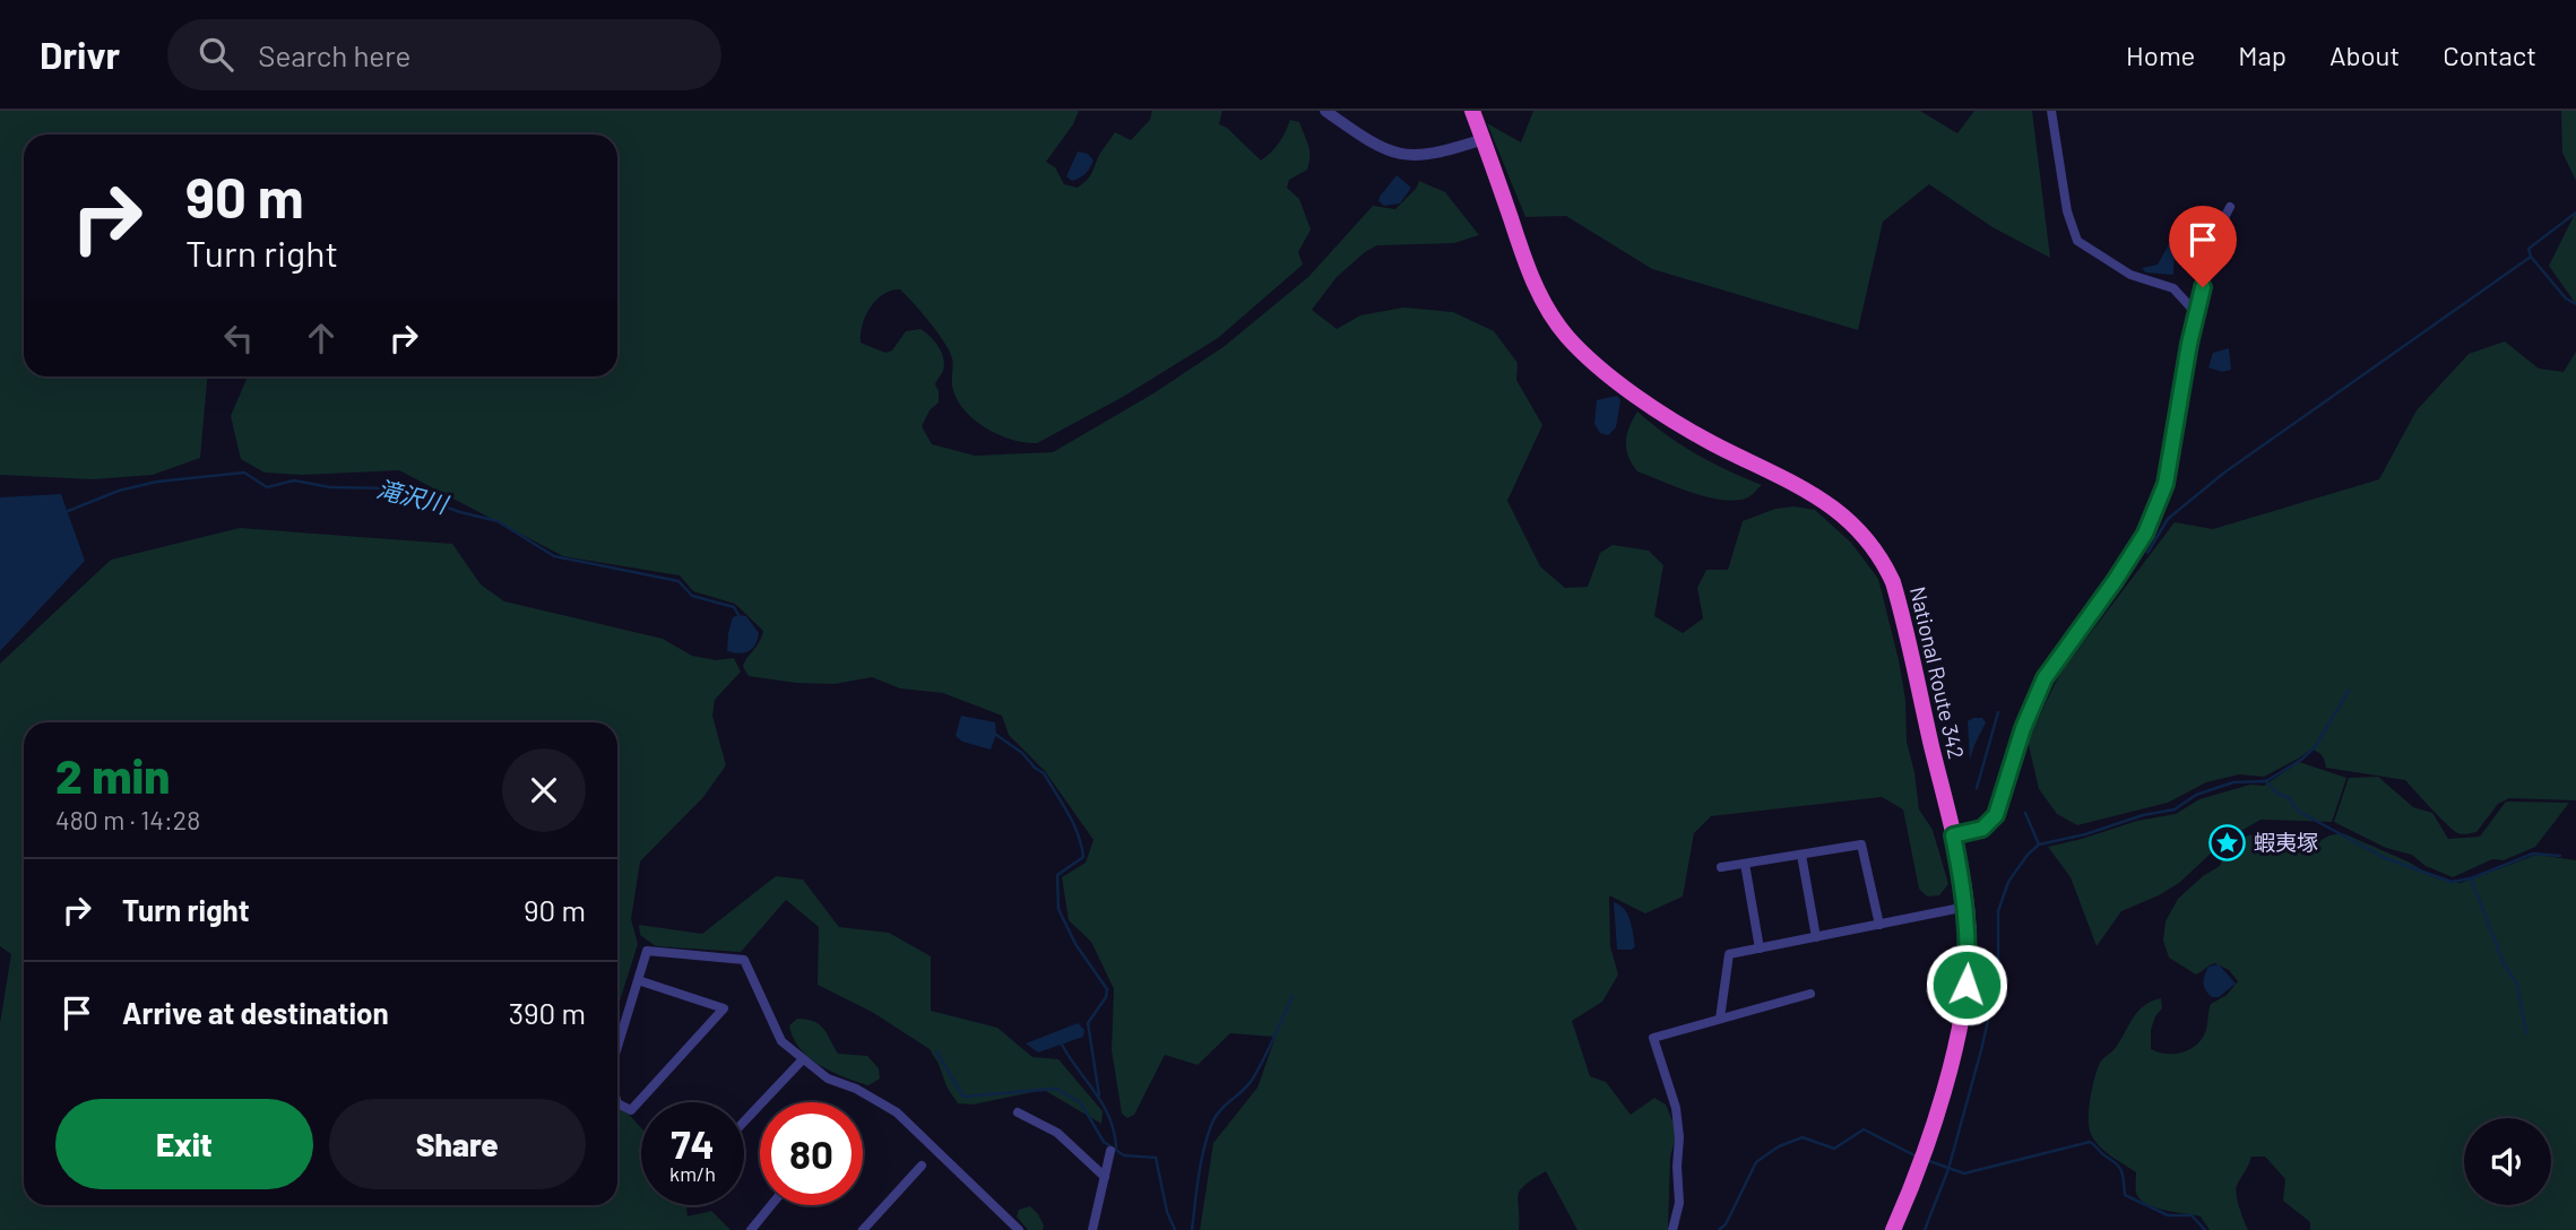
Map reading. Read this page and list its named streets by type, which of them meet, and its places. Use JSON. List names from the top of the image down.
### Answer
{
  "streets": {
    "highway": ["National Route 342"]
  },
  "water": ["滝沢川"],
  "places": {
    "place": ["蝦夷塚"]
  },
  "page": {
    "header": "Drivr",
    "search": "Search here",
    "nav": [
      "Home",
      "Map",
      "About",
      "Contact"
    ],
    "turn": ["90 m", "Turn right"],
    "heading": ["2 min", "480 m · 14:28"],
    "list": [
      {
        "name": "Turn right",
        "value": "90 m"
      },
      {
        "name": "Arrive at destination",
        "value": "390 m"
      }
    ],
    "buttons": ["Exit", "Share"],
    "speed": "74 km/h",
    "limit": "80"
  }
}
